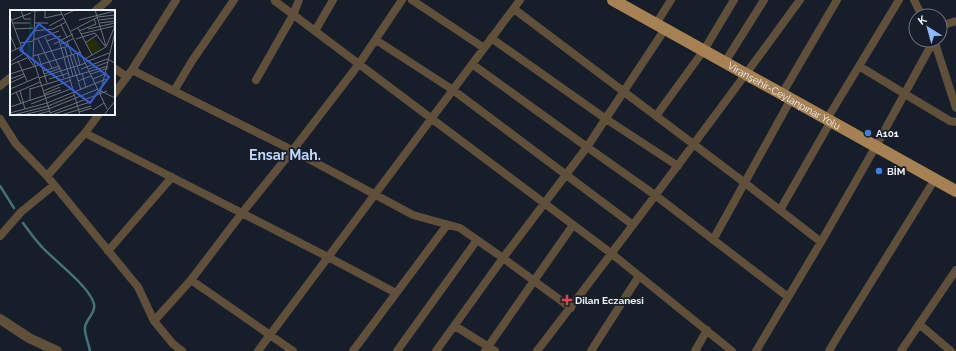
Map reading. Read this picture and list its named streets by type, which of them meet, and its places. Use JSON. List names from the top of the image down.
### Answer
{
  "streets": {
    "main road": ["Viranşehir-Ceylanpınar Yolu"]
  },
  "districts": ["Ensar Mah."],
  "places": {
    "other": ["A101", "BİM"],
    "health": ["Dilan Eczanesi"]
  },
  "north": "top left"
}
